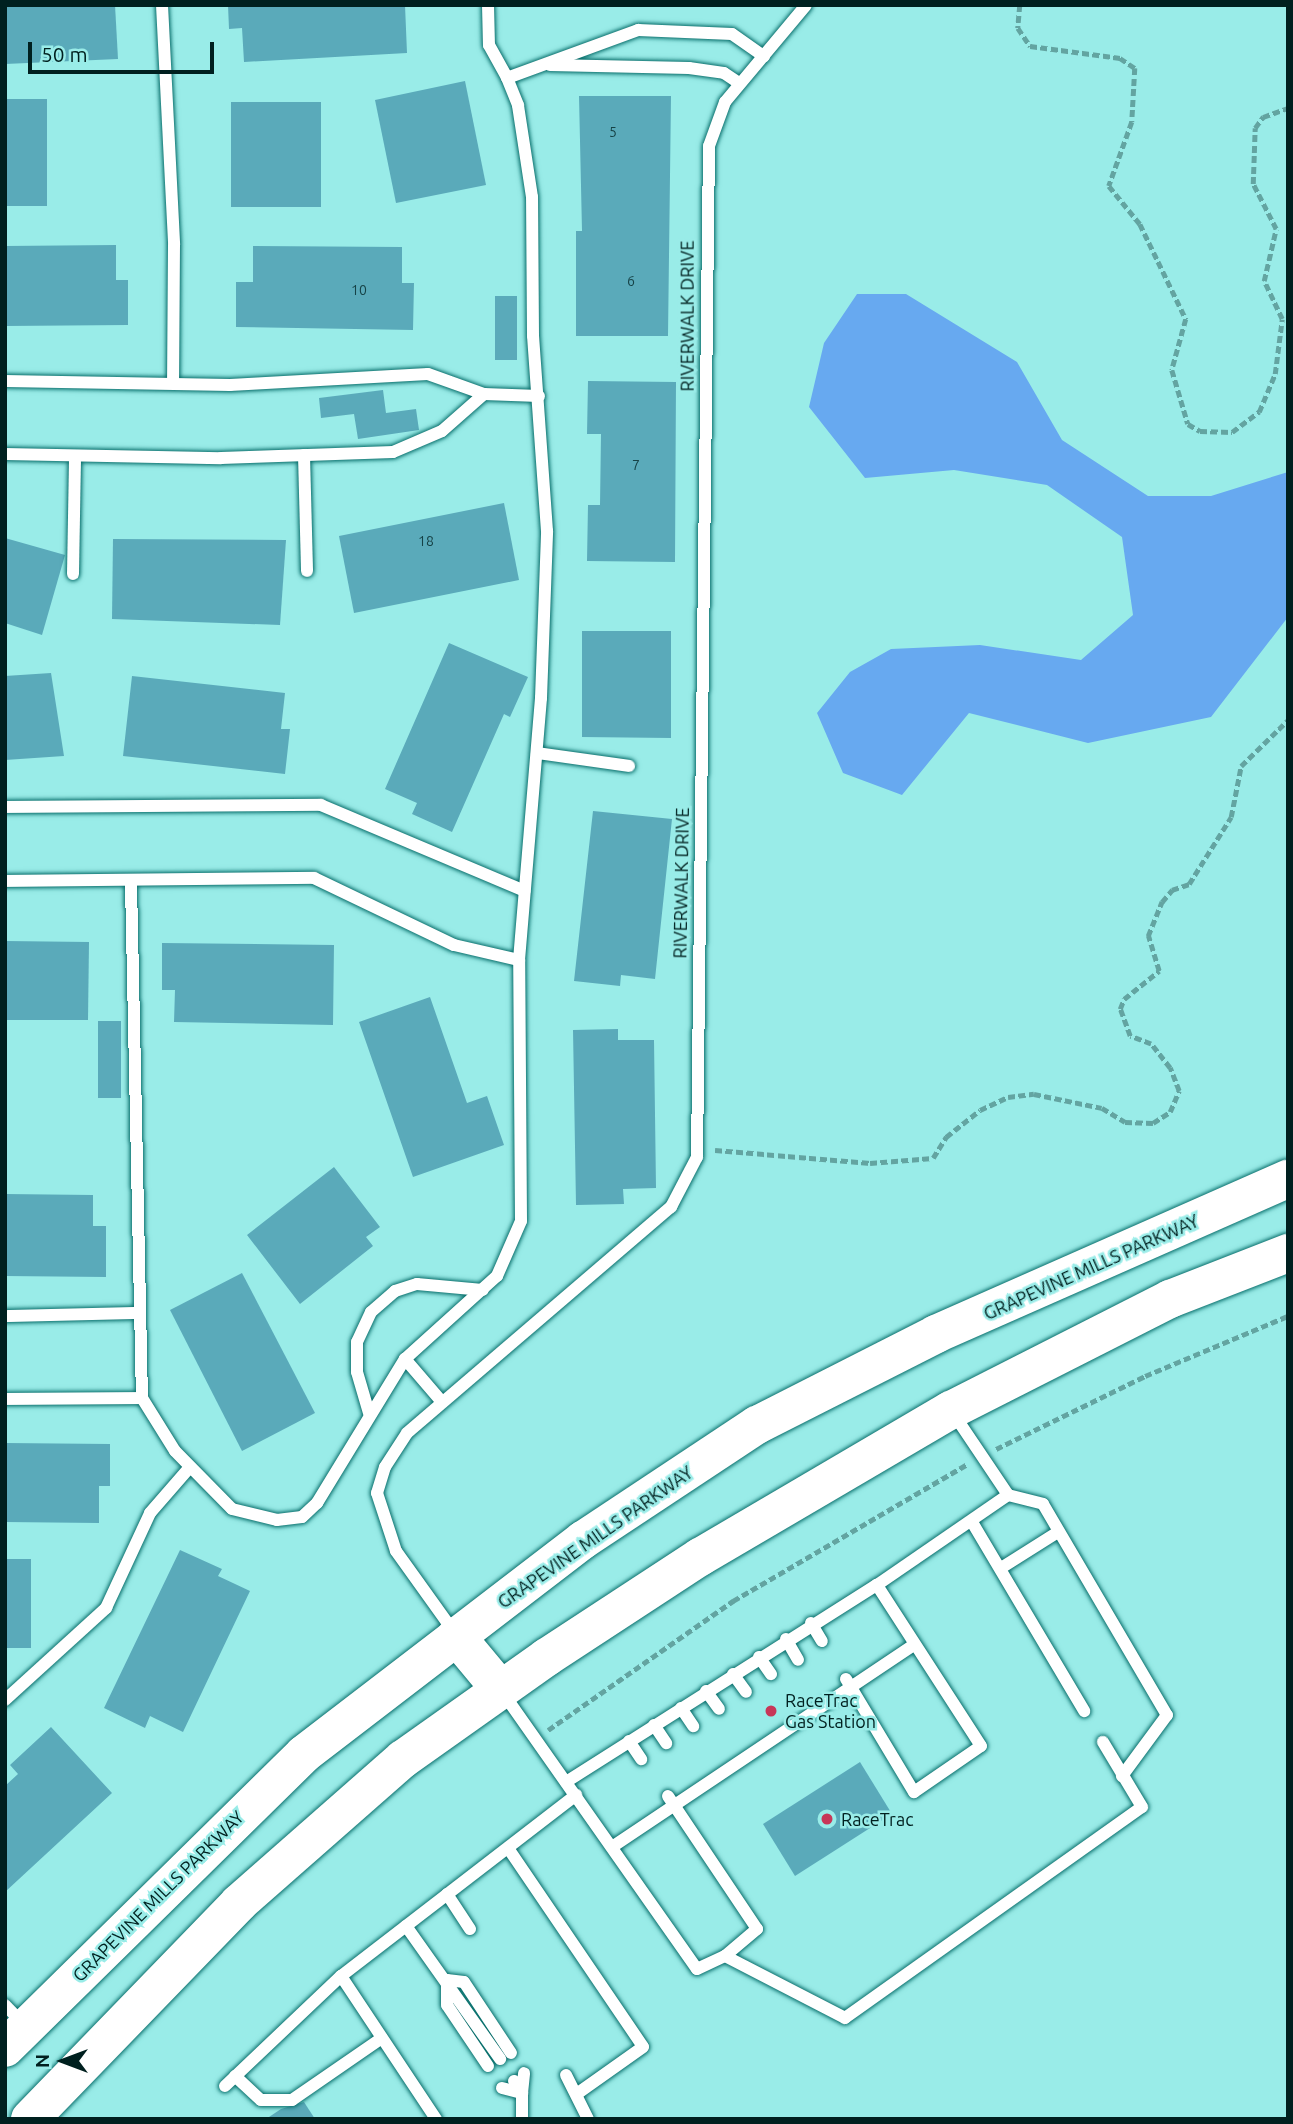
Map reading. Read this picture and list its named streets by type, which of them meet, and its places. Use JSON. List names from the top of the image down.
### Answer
{
  "streets": {
    "main road": ["GRAPEVINE MILLS PARKWAY"],
    "lane": ["RIVERWALK DRIVE"]
  },
  "crossings": [
    ["RIVERWALK DRIVE", "GRAPEVINE MILLS PARKWAY"]
  ],
  "places": ["RaceTrac Gas Station", "RaceTrac"],
  "house_numbers": [
    "5",
    "6",
    "10",
    "7",
    "18"
  ],
  "scale_bar": "50 m",
  "north": "left"
}
